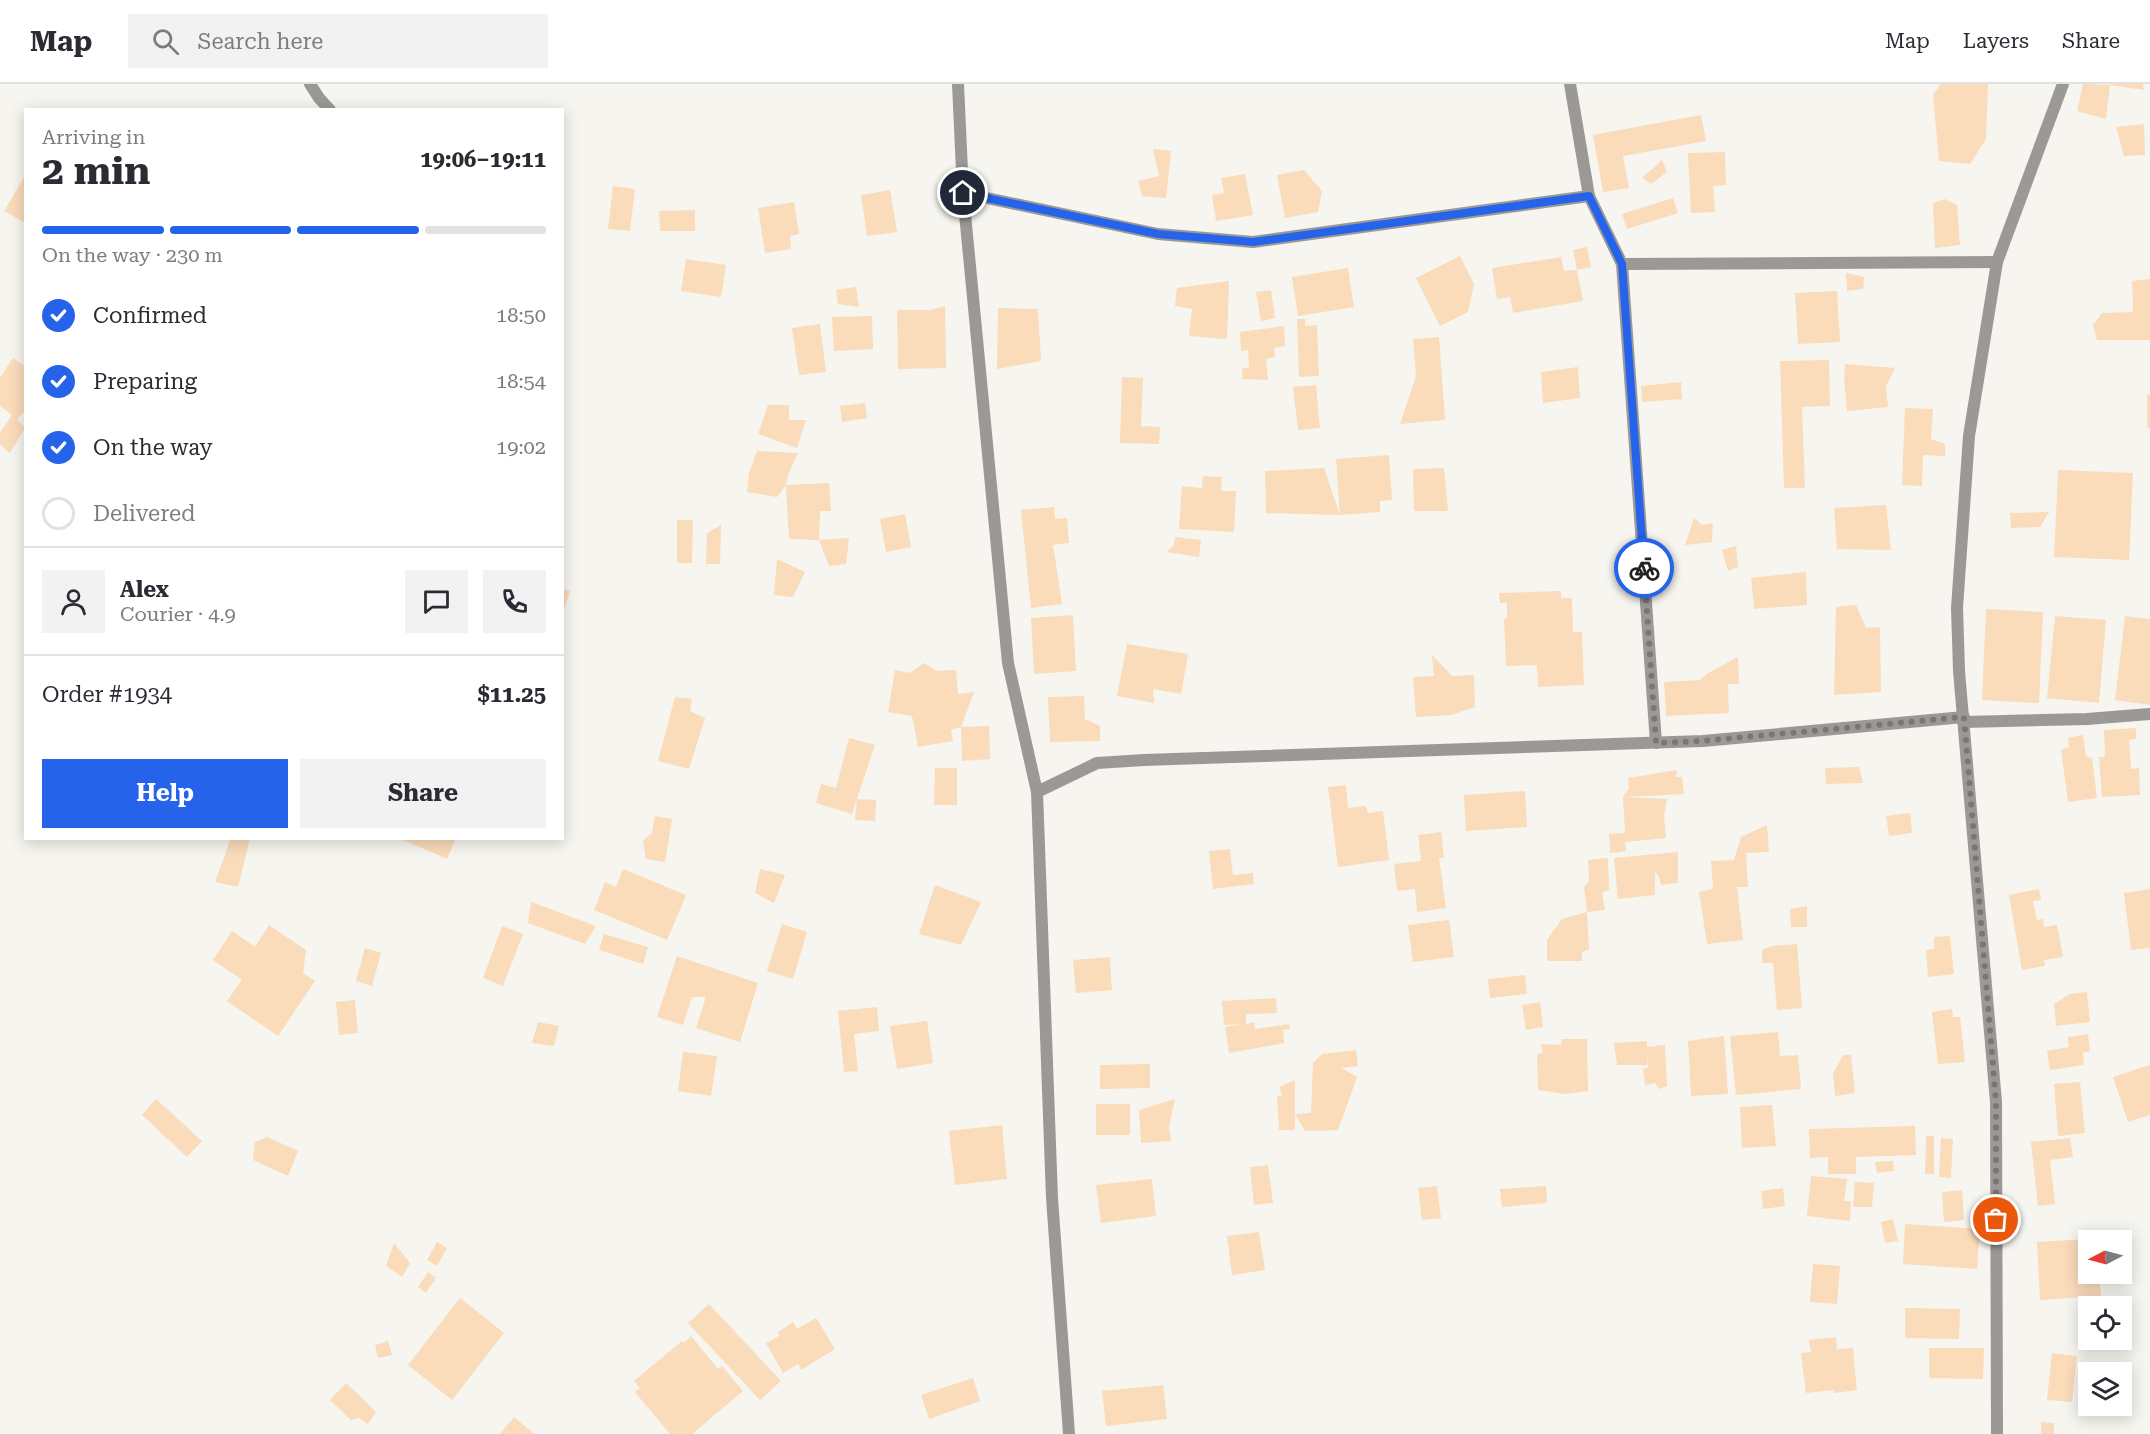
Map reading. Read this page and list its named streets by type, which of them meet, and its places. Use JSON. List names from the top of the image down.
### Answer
{
  "north": "left",
  "page": {
    "header": "Map",
    "search": "Search here",
    "nav": ["Map", "Layers", "Share"],
    "heading": ["2 min", "Arriving in", "19:06–19:11"],
    "panel": [
      "Alex",
      "Courier · 4.9",
      "Order #1934",
      "$11.25"
    ],
    "bar": "On the way · 230 m",
    "list": [
      ["Confirmed", "18:50"],
      ["Preparing", "18:54"],
      ["On the way", "19:02"],
      "Delivered"
    ],
    "buttons": ["Help", "Share"]
  }
}
